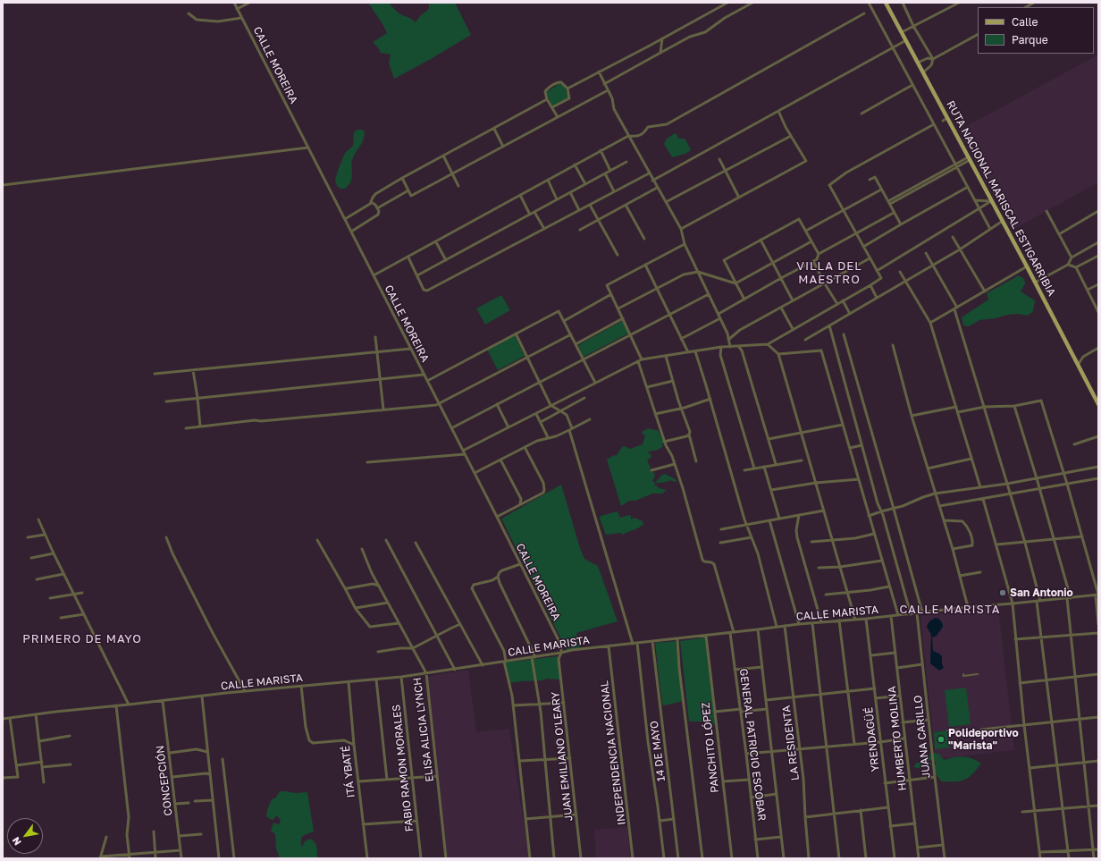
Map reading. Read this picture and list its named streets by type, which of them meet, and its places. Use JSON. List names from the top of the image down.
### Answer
{
  "streets": {
    "main road": ["RUTA NACIONAL MARISCAL ESTIGARRIBIA"],
    "street": [
      "CALLE MOREIRA",
      "CALLE MARISTA",
      "ELISA ALICIA LYNCH",
      "JUANA CARILLO",
      "HUMBERTO MOLINA",
      "YRENDAGÜÉ",
      "LA RESIDENTA",
      "GENERAL PATRICIO ESCOBAR",
      "PANCHITO LÓPEZ",
      "14 DE MAYO",
      "INDEPENDENCIA NACIONAL",
      "JUAN EMILIANO O'LEARY",
      "FABIO RAMON MORALES",
      "ITÁ YBATÉ",
      "CONCEPCIÓN"
    ]
  },
  "crossings": [
    ["CALLE MOREIRA", "CALLE MARISTA"],
    ["CALLE MOREIRA", "JUAN EMILIANO O'LEARY"],
    ["CALLE MARISTA", "ELISA ALICIA LYNCH"],
    ["CALLE MARISTA", "JUANA CARILLO"],
    ["CALLE MARISTA", "HUMBERTO MOLINA"],
    ["CALLE MARISTA", "YRENDAGÜÉ"],
    ["CALLE MARISTA", "LA RESIDENTA"],
    ["CALLE MARISTA", "GENERAL PATRICIO ESCOBAR"],
    ["CALLE MARISTA", "PANCHITO LÓPEZ"],
    ["CALLE MARISTA", "14 DE MAYO"],
    ["CALLE MARISTA", "INDEPENDENCIA NACIONAL"],
    ["CALLE MARISTA", "JUAN EMILIANO O'LEARY"],
    ["CALLE MARISTA", "FABIO RAMON MORALES"],
    ["CALLE MARISTA", "ITÁ YBATÉ"],
    ["CALLE MARISTA", "CONCEPCIÓN"]
  ],
  "districts": ["VILLA DEL MAESTRO", "CALLE MARISTA", "PRIMERO DE MAYO"],
  "places": ["San Antonio", "Polideportivo \"Marista\""],
  "legend": ["Calle", "Parque"],
  "north": "bottom left"
}
